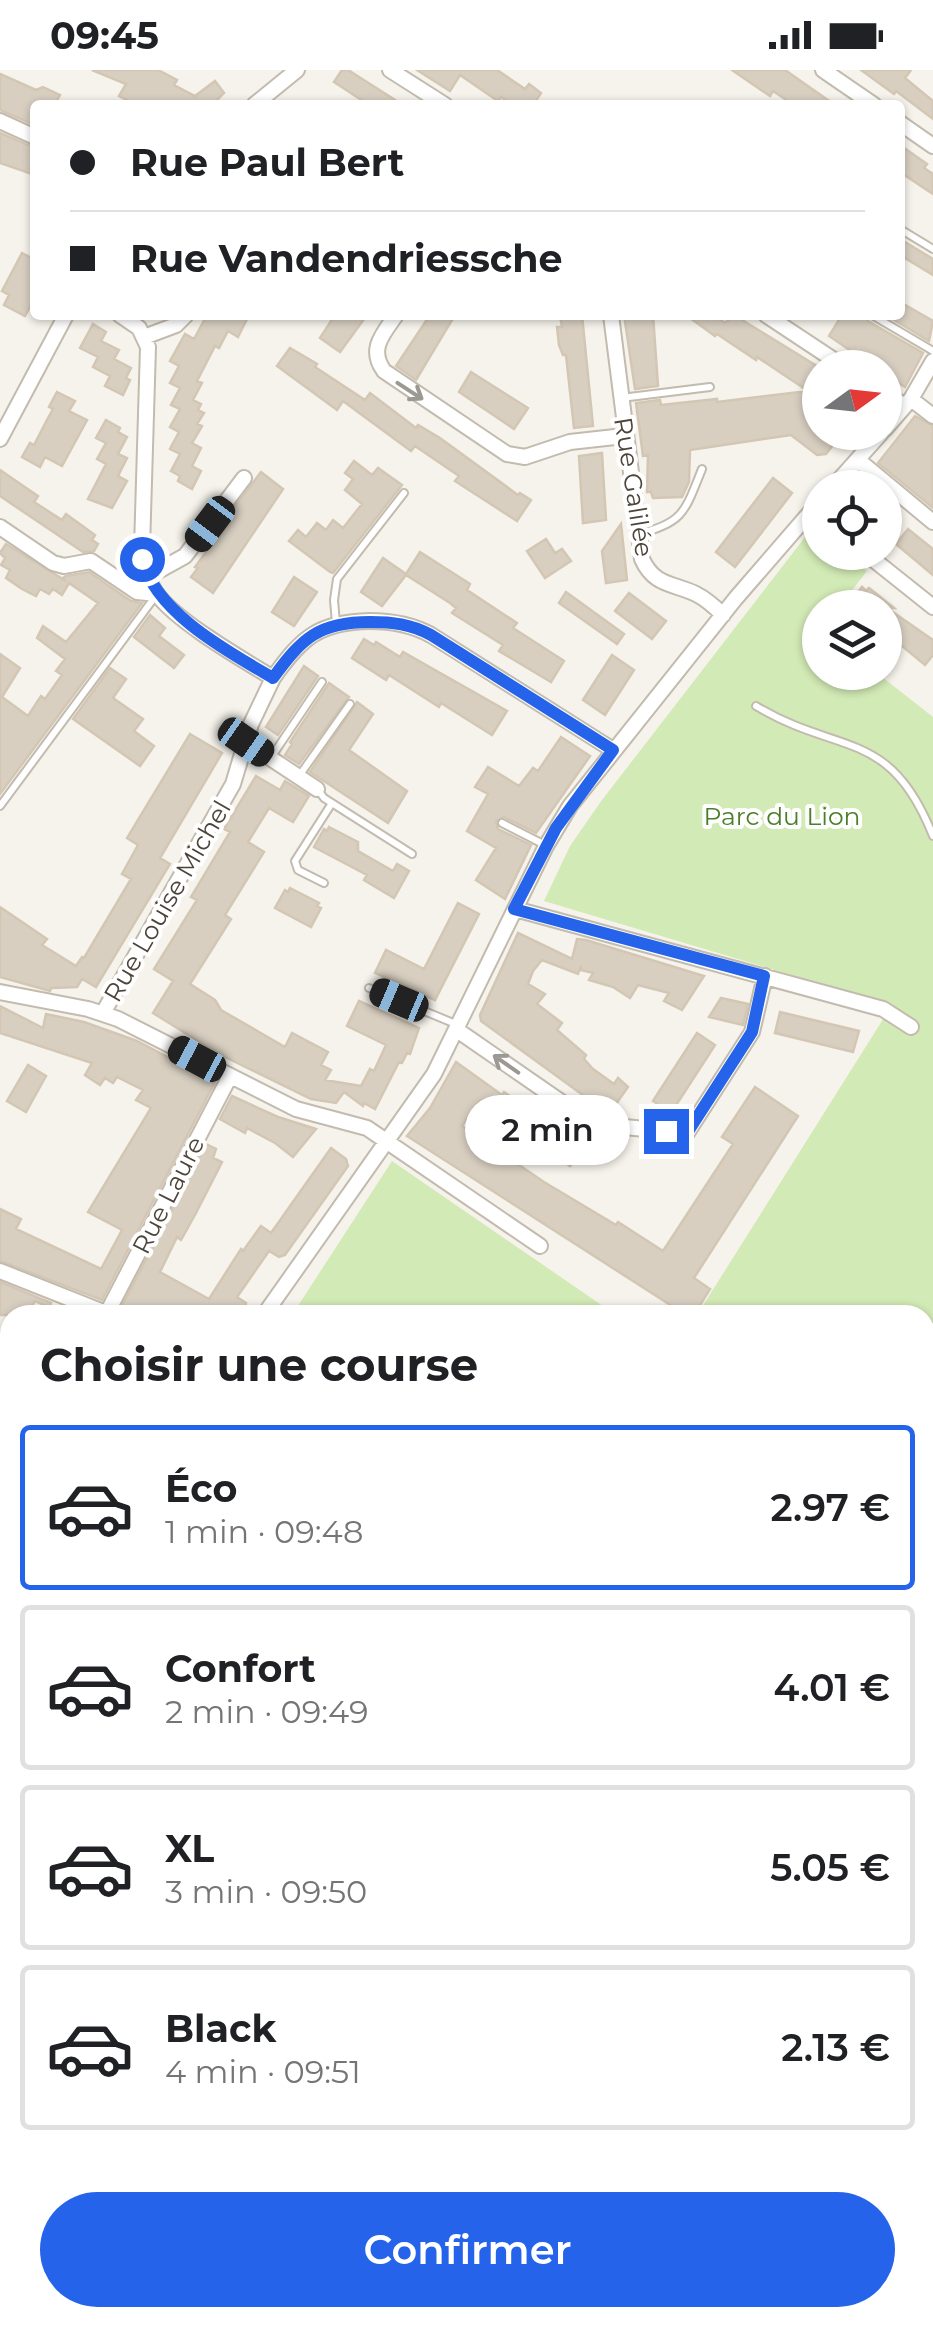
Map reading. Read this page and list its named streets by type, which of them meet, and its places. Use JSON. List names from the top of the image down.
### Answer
{
  "streets": {
    "street": ["Rue Galilée", "Rue Louise Michel", "Rue Laure"]
  },
  "parks": ["Parc du Lion"],
  "north": "right",
  "page": {
    "status": "09:45",
    "banner": ["Rue Paul Bert", "Rue Vandendriessche"],
    "bubble": "2 min",
    "heading": "Choisir une course",
    "list": [
      {
        "name": "Éco",
        "note": "1 min · 09:48",
        "value": "2.97 €"
      },
      {
        "name": "Confort",
        "note": "2 min · 09:49",
        "value": "4.01 €"
      },
      {
        "name": "XL",
        "note": "3 min · 09:50",
        "value": "5.05 €"
      },
      {
        "name": "Black",
        "note": "4 min · 09:51",
        "value": "2.13 €"
      }
    ],
    "buttons": "Confirmer"
  }
}
